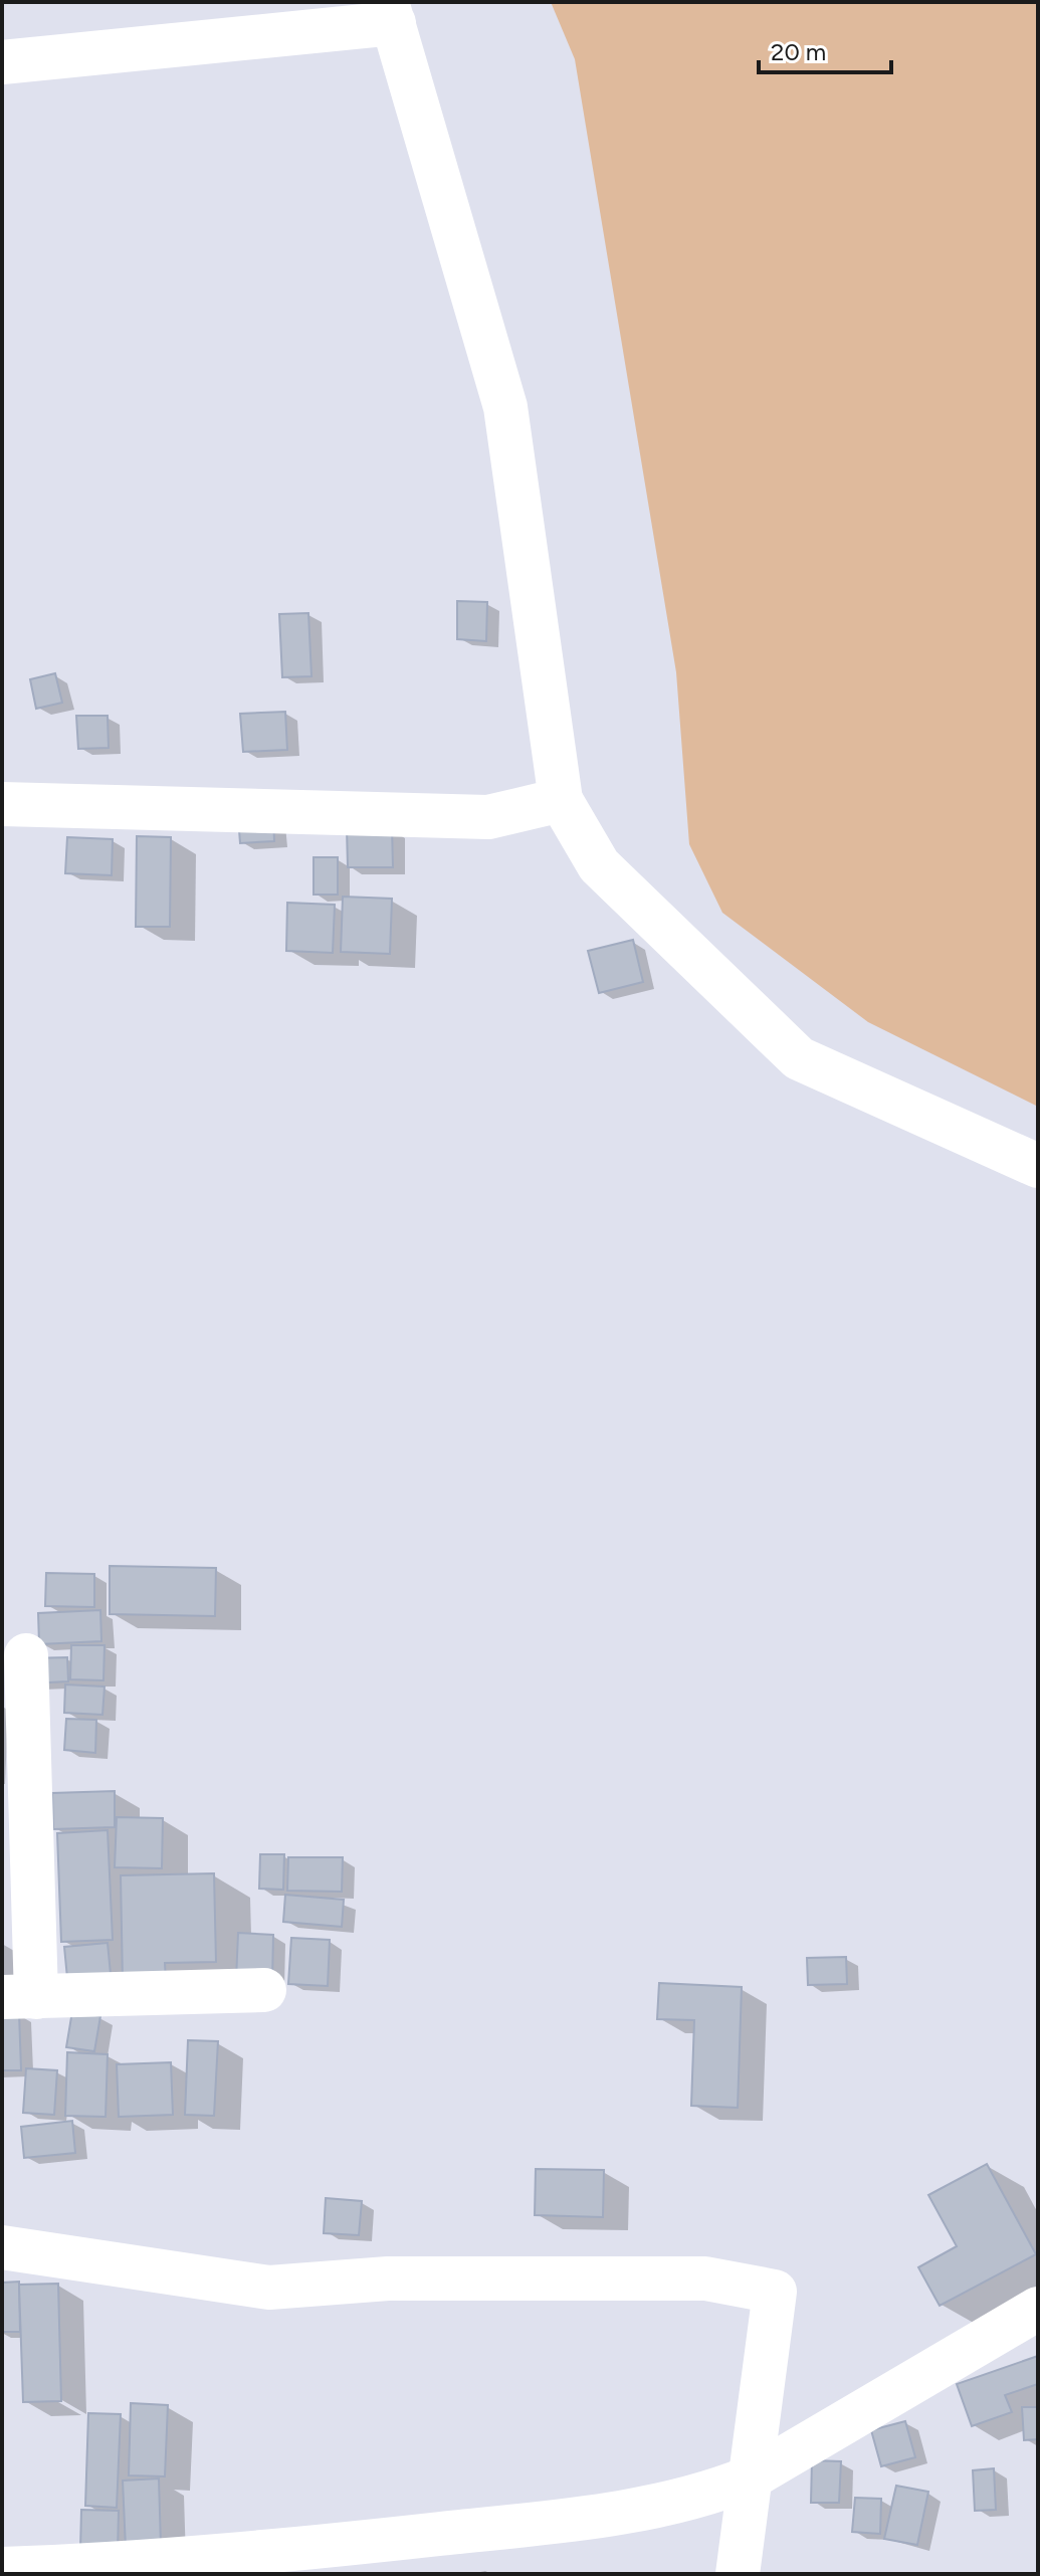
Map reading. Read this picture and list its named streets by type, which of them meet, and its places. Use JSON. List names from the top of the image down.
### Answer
{
  "scale_bar": "20 m"
}
